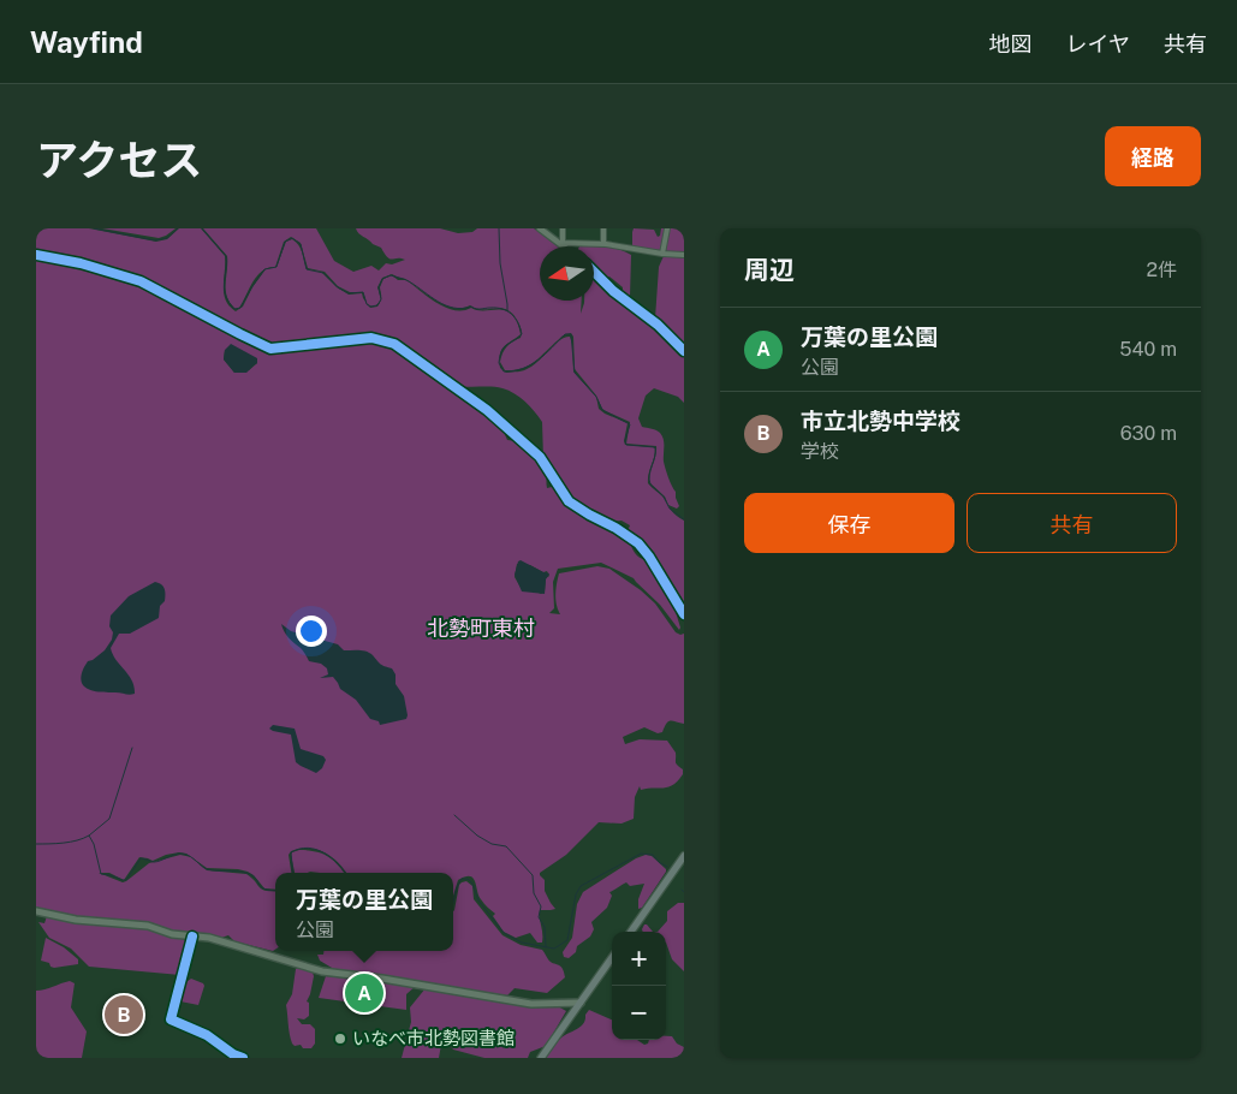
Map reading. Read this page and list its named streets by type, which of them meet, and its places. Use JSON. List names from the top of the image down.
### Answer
{
  "districts": ["北勢町東村"],
  "places": ["いなべ市北勢図書館"],
  "north": "left",
  "page": {
    "header": "Wayfind",
    "nav": ["地図", "レイヤ", "共有"],
    "title": "アクセス",
    "buttons": [
      "経路",
      ["保存", "共有"]
    ],
    "heading": ["周辺", "2件"],
    "list": [
      {
        "mark": "A",
        "name": "万葉の里公園",
        "note": "公園",
        "value": "540 m"
      },
      {
        "mark": "B",
        "name": "市立北勢中学校",
        "note": "学校",
        "value": "630 m"
      }
    ],
    "popup": ["万葉の里公園", "公園"],
    "map_buttons": ["+", "−"],
    "pins": ["A", "B"]
  }
}
